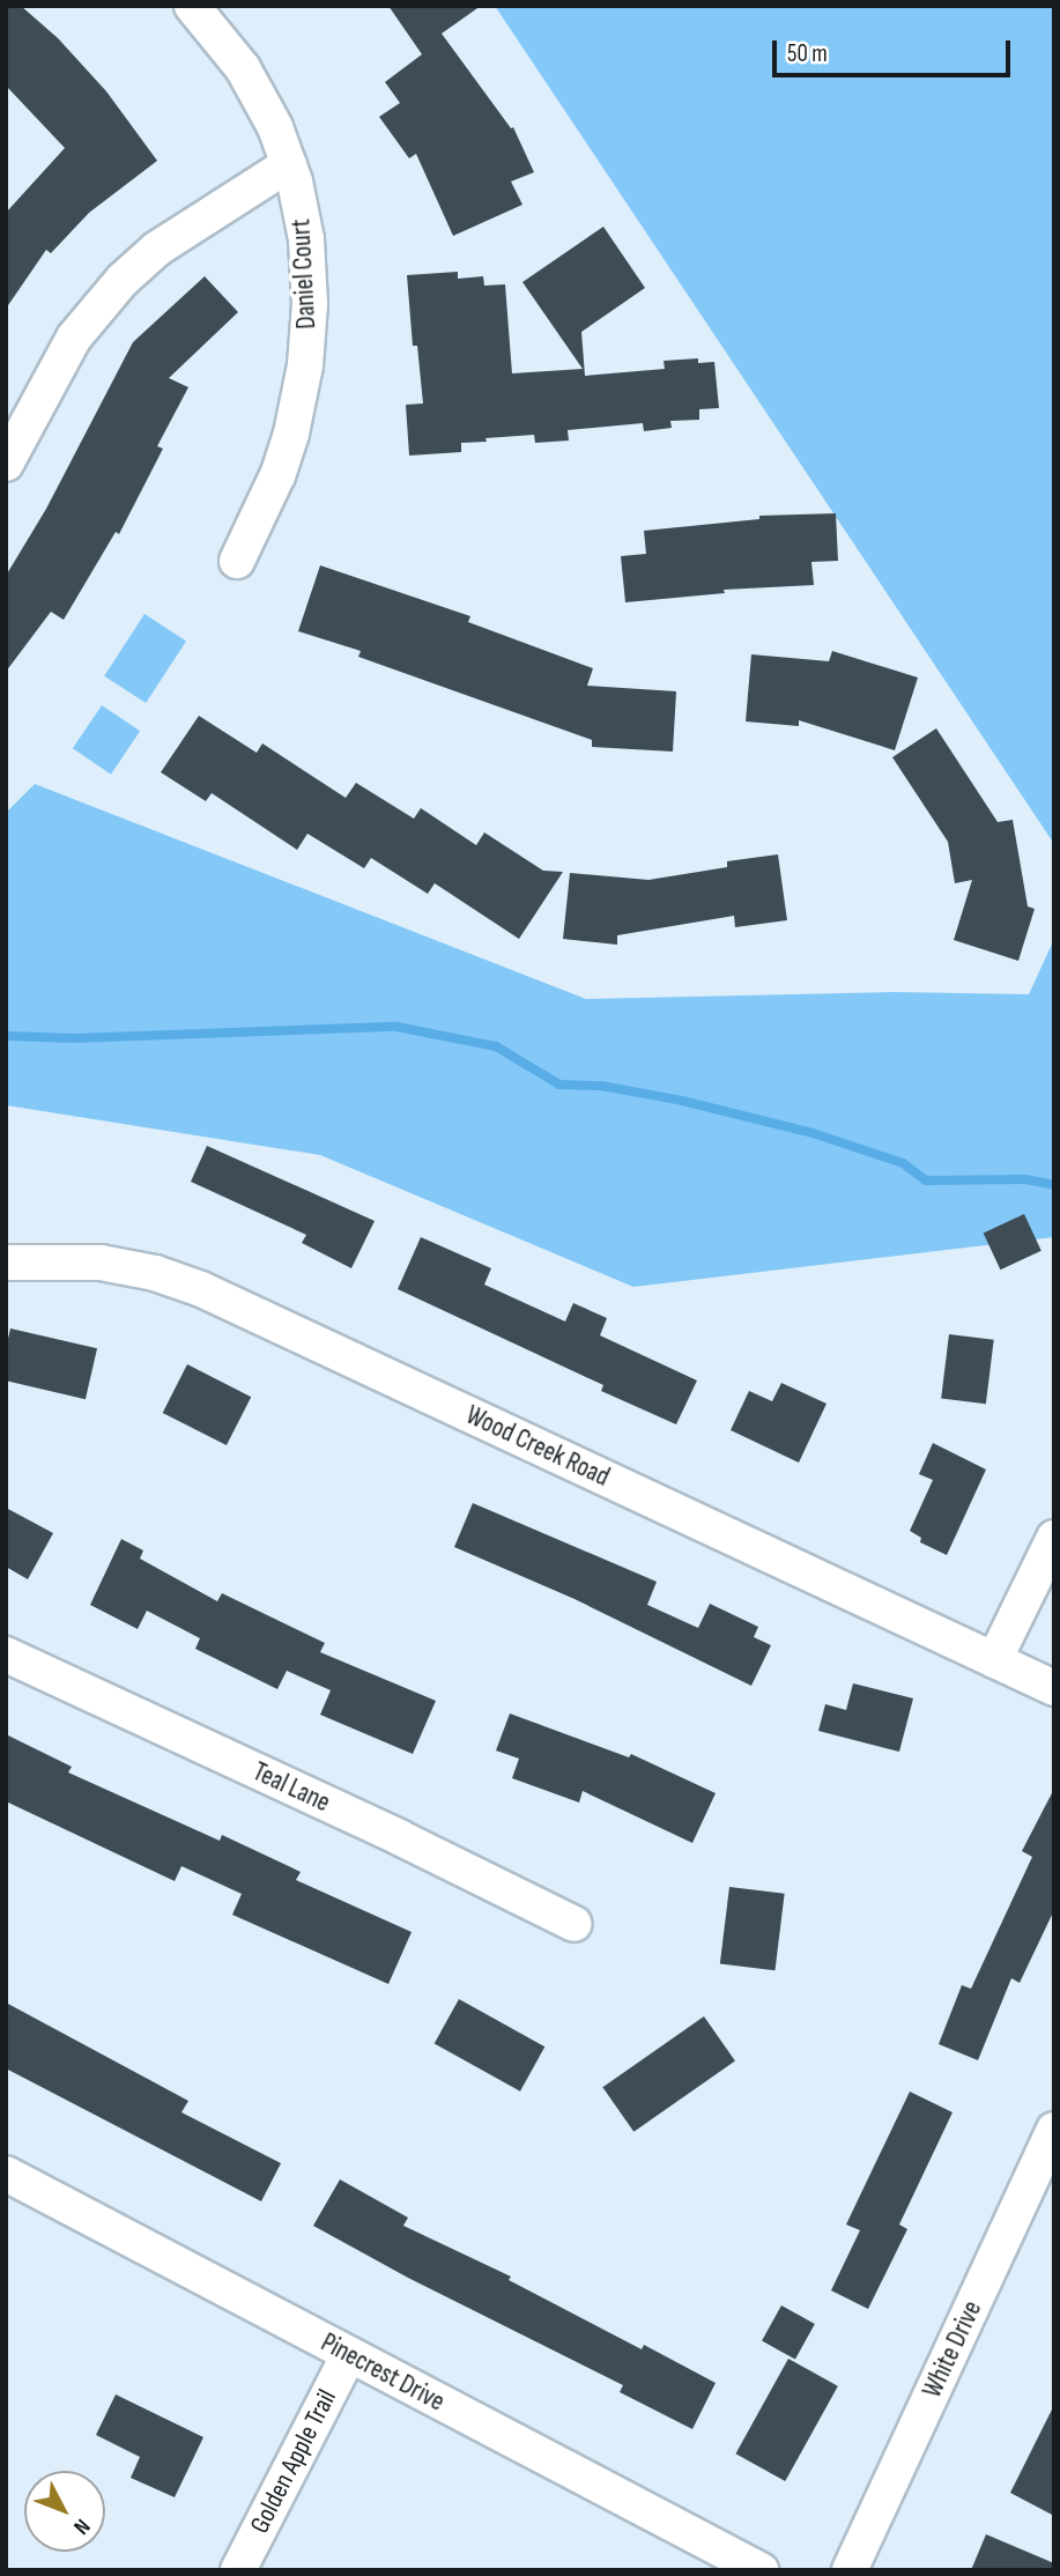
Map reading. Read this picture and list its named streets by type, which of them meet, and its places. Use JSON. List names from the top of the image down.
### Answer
{
  "streets": {
    "street": [
      "Daniel Court",
      "Wood Creek Road",
      "Teal Lane",
      "White Drive",
      "Pinecrest Drive",
      "Golden Apple Trail"
    ]
  },
  "crossings": [
    ["Pinecrest Drive", "Golden Apple Trail"]
  ],
  "scale_bar": "50 m",
  "north": "bottom right"
}
